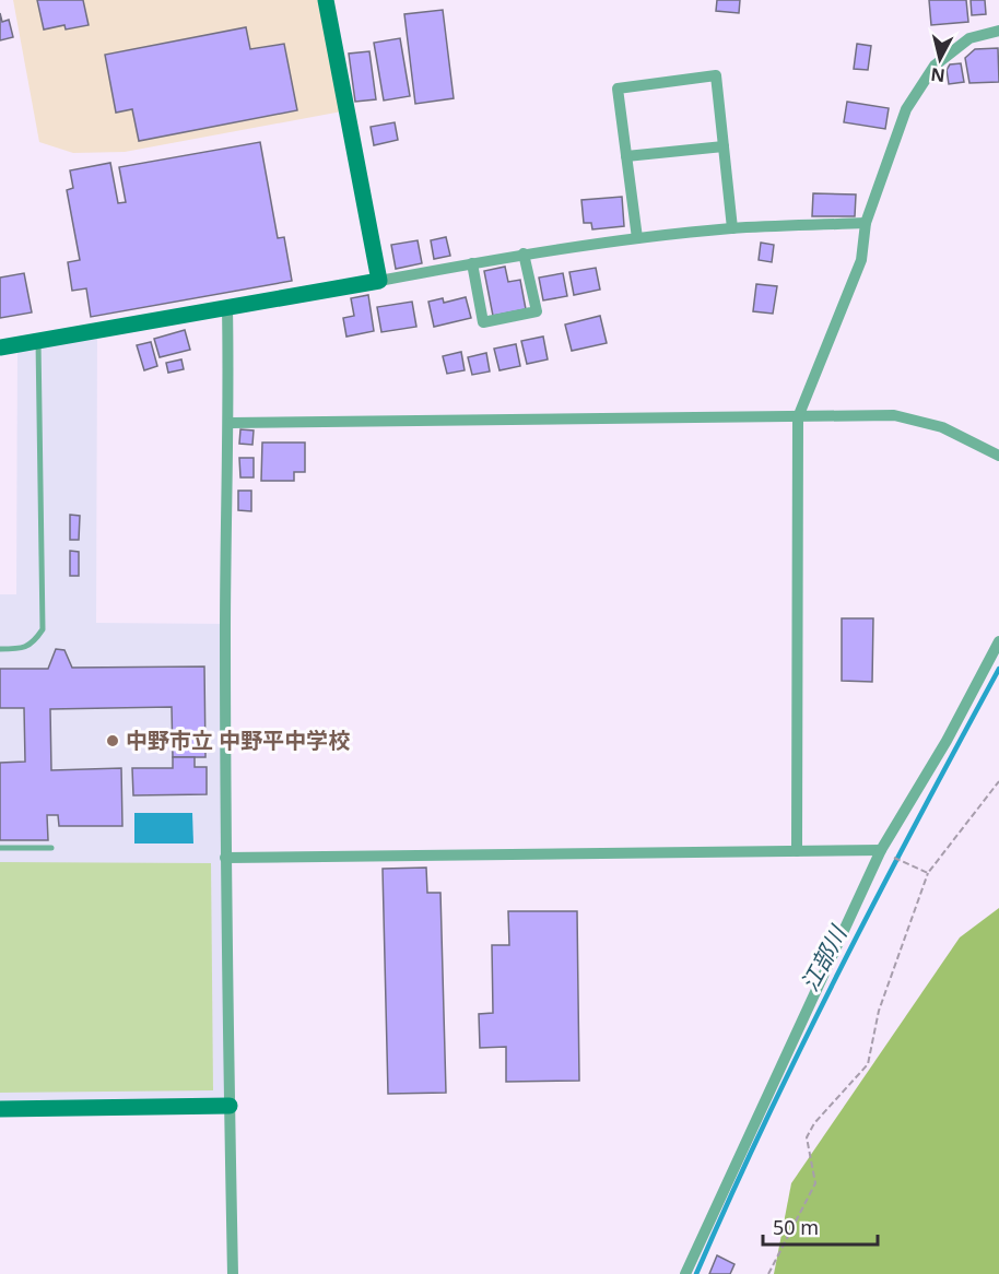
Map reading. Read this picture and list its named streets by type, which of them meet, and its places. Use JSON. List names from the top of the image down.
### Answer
{
  "water": ["江部川"],
  "places": ["中野市立 中野平中学校"],
  "scale_bar": "50 m",
  "north": "bottom"
}
